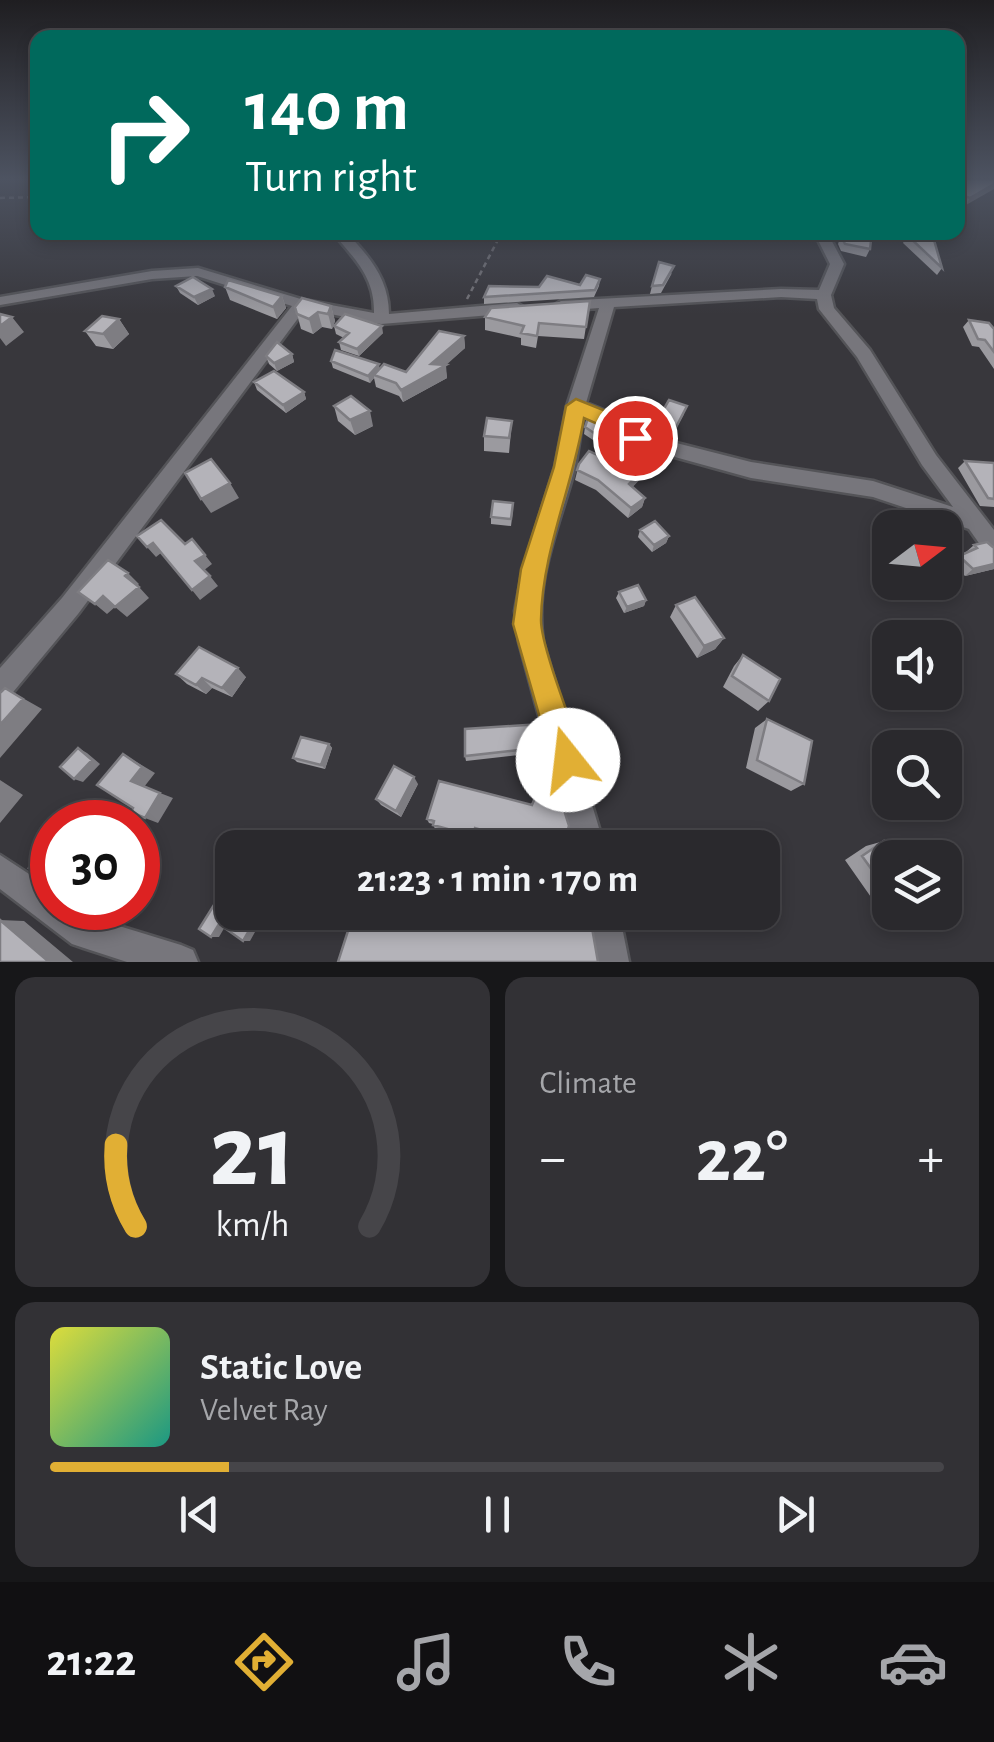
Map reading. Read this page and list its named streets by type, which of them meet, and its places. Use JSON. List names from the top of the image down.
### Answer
{
  "north": "right",
  "page": {
    "turn": ["140 m", "Turn right"],
    "limit": "30",
    "trip": "21:23 · 1 min · 170 m",
    "tile": "Climate",
    "heat": ["−", "22°", "+"],
    "song": ["Static Love", "Velvet Ray"],
    "tabs": "21:22",
    "gauge": ["21", "km/h"]
  }
}
